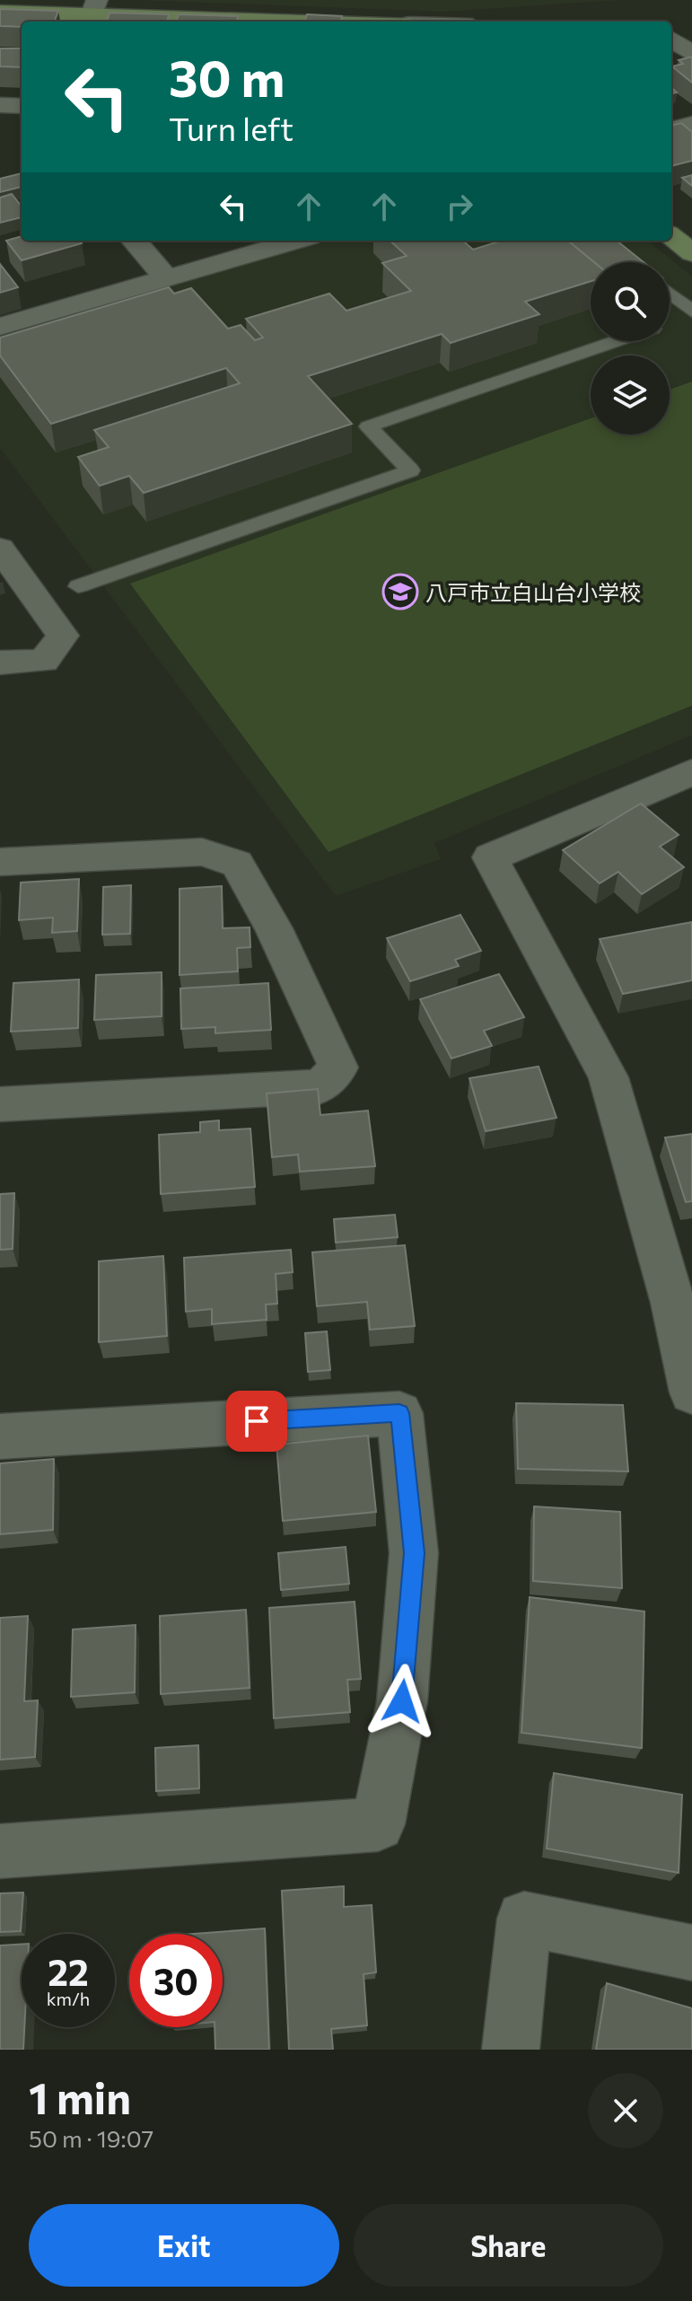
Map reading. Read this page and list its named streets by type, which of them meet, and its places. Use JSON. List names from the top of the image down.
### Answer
{
  "places": {
    "school or university": ["八戸市立白山台小学校"]
  },
  "page": {
    "turn": ["30 m", "Turn left"],
    "speed": "22 km/h",
    "limit": "30",
    "heading": ["1 min", "50 m · 19:07"],
    "buttons": ["Exit", "Share"]
  }
}
